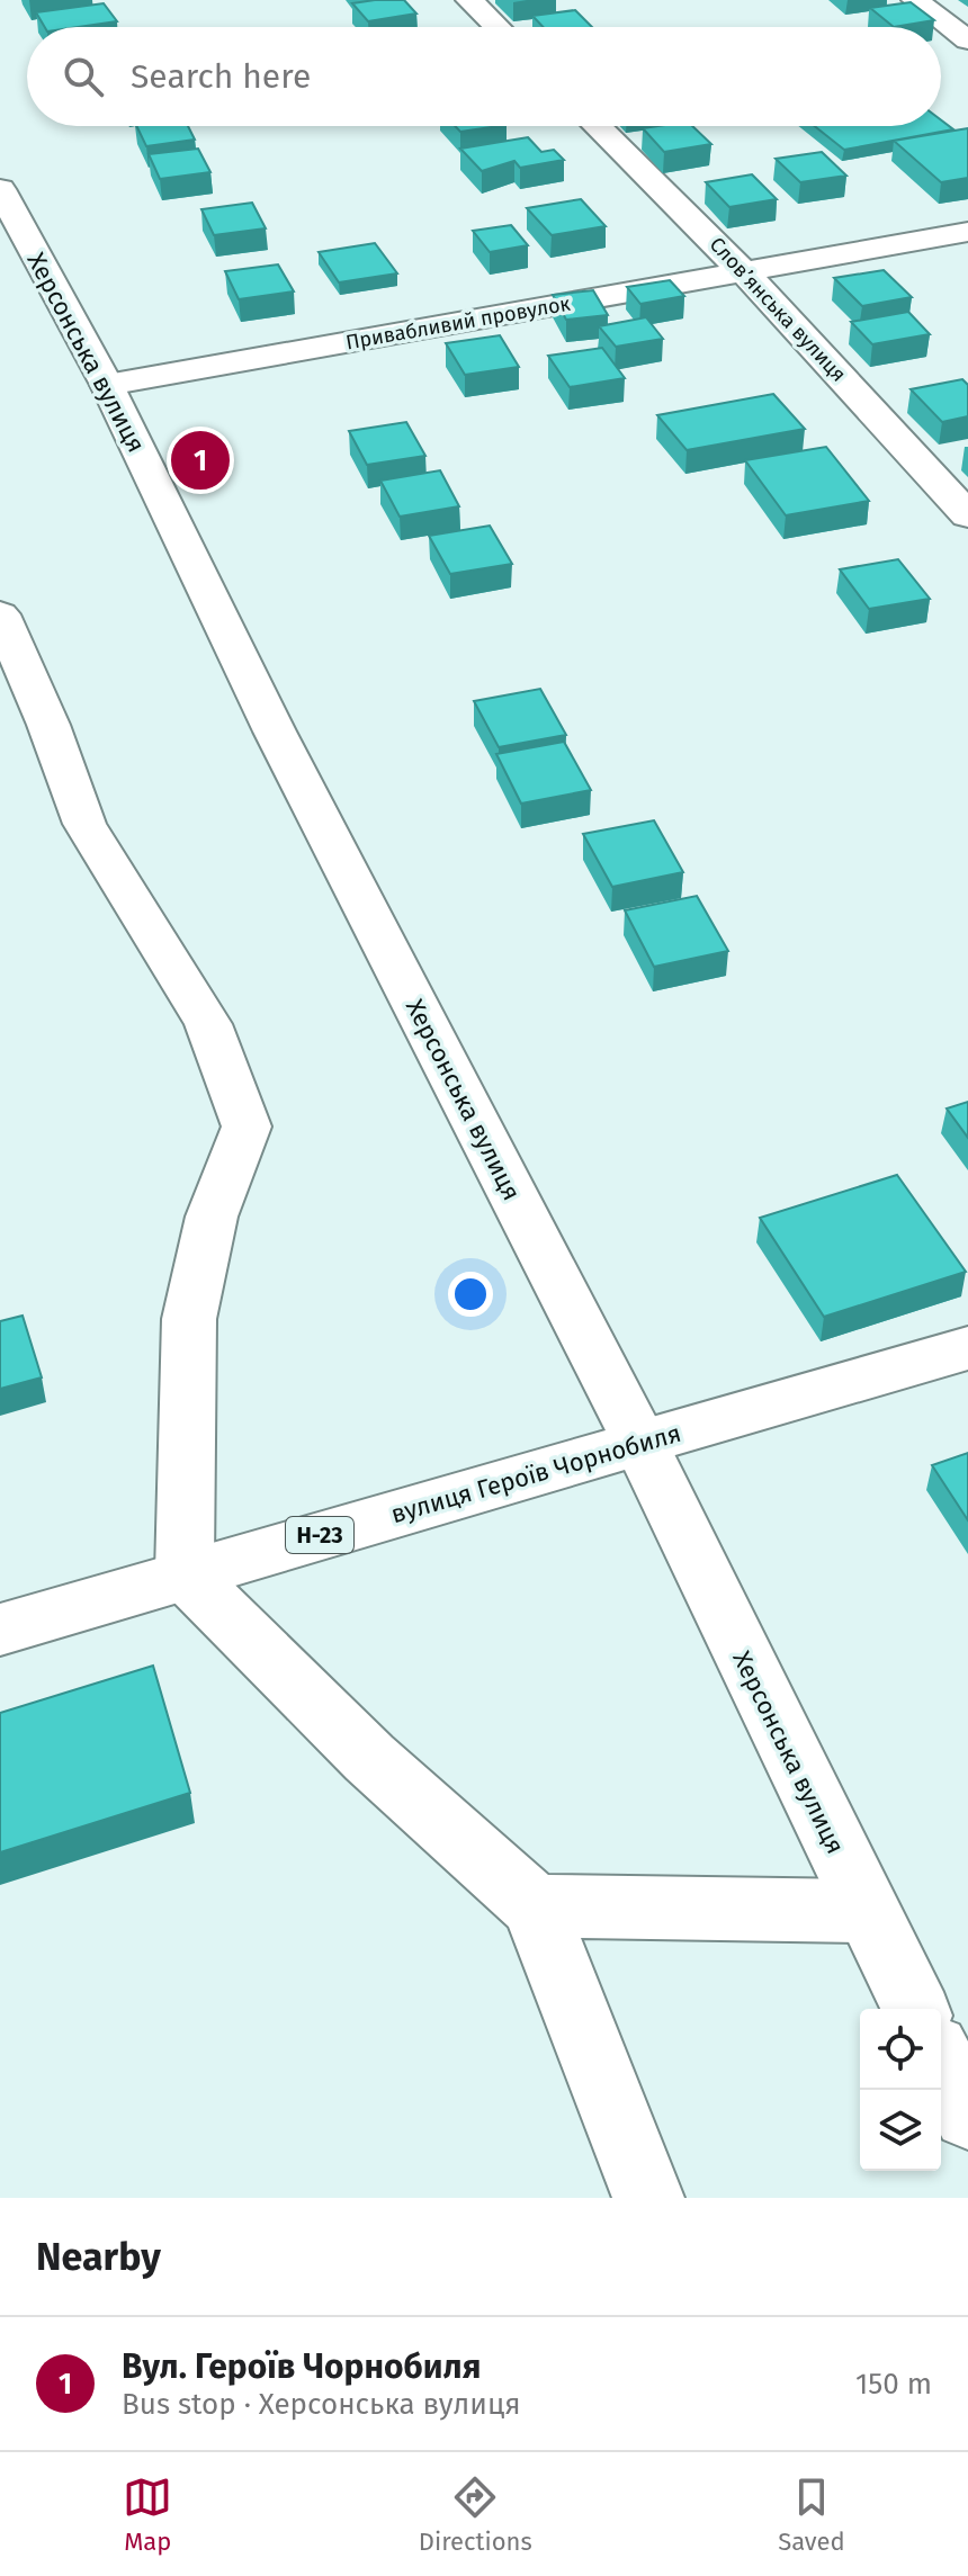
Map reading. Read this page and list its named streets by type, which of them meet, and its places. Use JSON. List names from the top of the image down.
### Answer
{
  "streets": {
    "main road": [
      "Словʼянська вулиця",
      "Привабливий провулок",
      "Херсонська вулиця",
      "вулиця Героїв Чорнобиля",
      "Н-23"
    ]
  },
  "crossings": [
    ["Словʼянська вулиця", "Привабливий провулок"],
    ["Привабливий провулок", "Херсонська вулиця"],
    ["Херсонська вулиця", "вулиця Героїв Чорнобиля"]
  ],
  "page": {
    "search": "Search here",
    "pins": "1",
    "heading": "Nearby",
    "list": [
      {
        "mark": "1",
        "name": "Вул. Героїв Чорнобиля",
        "note": "Bus stop · Херсонська вулиця",
        "value": "150 m"
      }
    ],
    "nav": ["Map", "Directions", "Saved"]
  }
}
